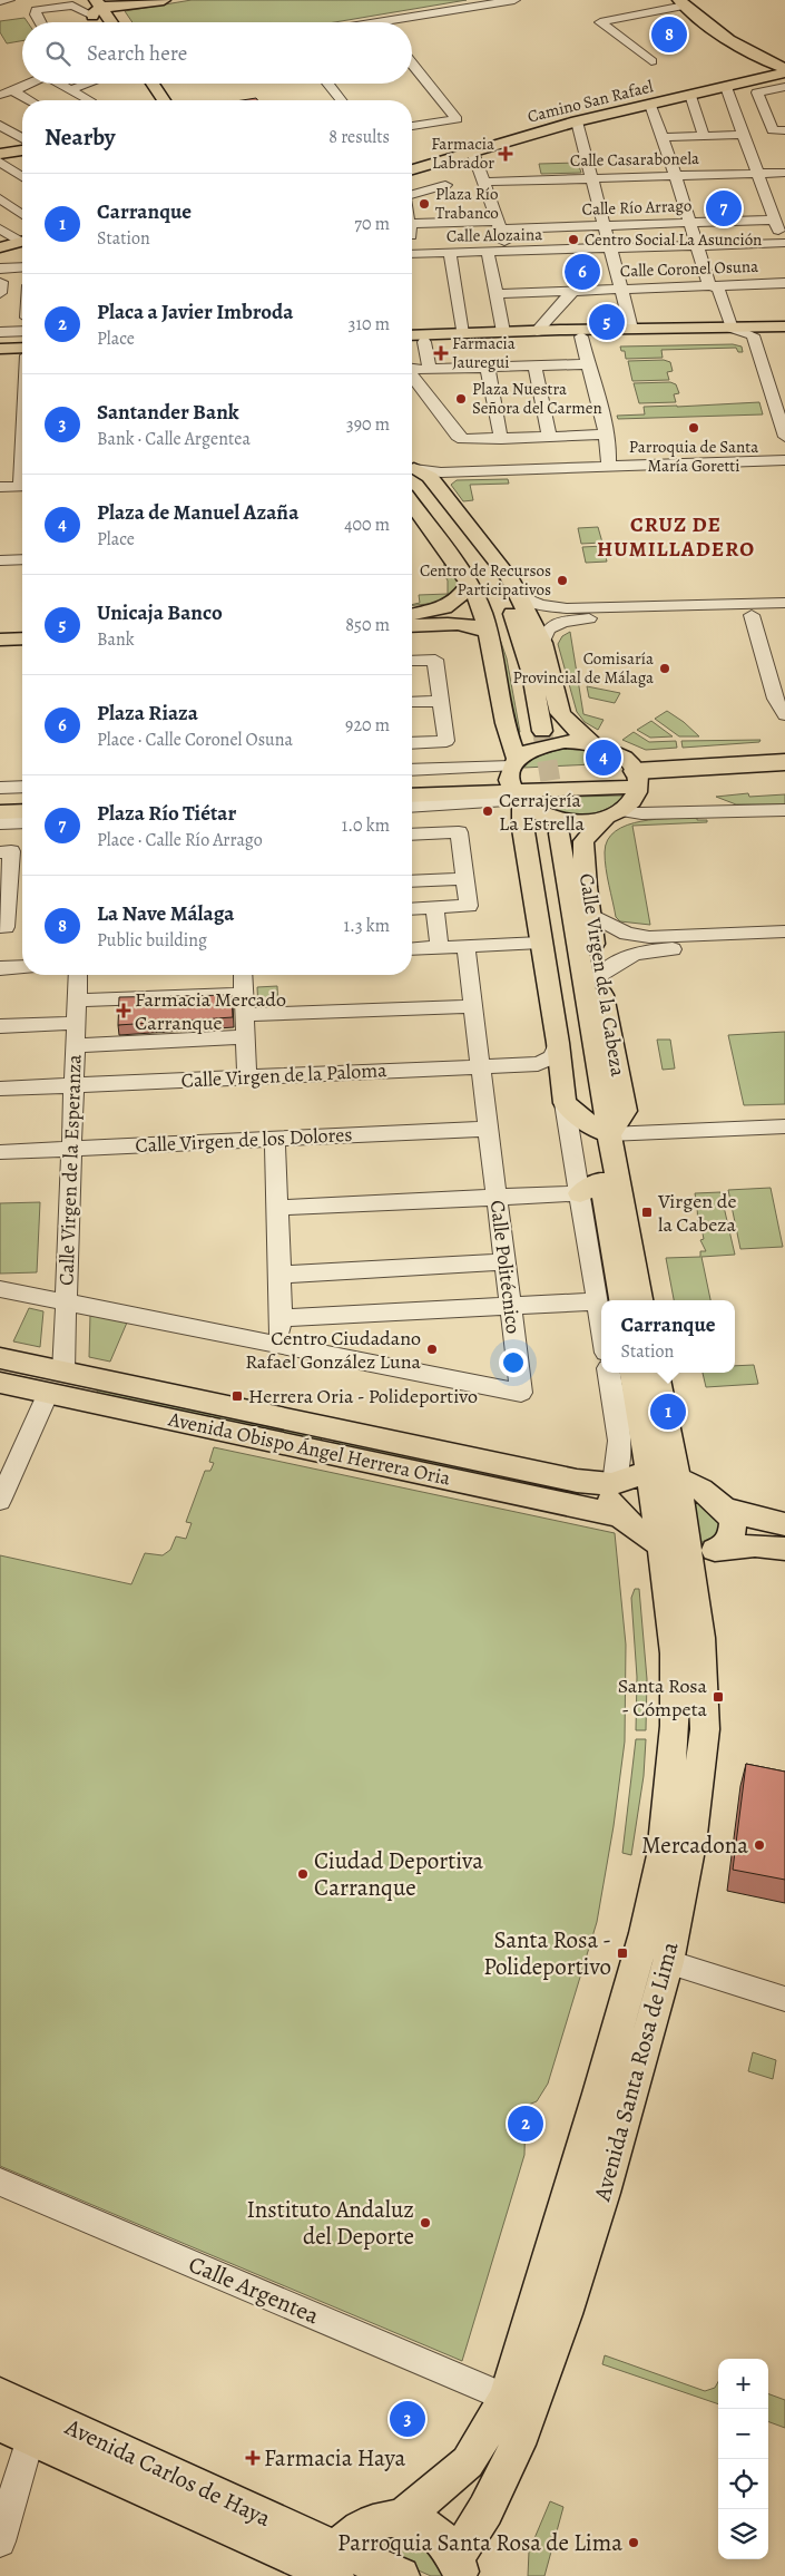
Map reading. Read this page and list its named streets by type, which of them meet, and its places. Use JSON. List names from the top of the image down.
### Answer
{
  "streets": {
    "main road": [
      "Camino San Rafael",
      "Calle Virgen de la Cabeza",
      "Avenida Obispo Ángel Herrera Oria",
      "Avenida Santa Rosa de Lima",
      "Avenida Carlos de Haya"
    ],
    "street": [
      "Calle Casarabonela",
      "Calle Río Arrago",
      "Calle Alozaina",
      "Calle Coronel Osuna",
      "Calle Virgen de la Paloma",
      "Calle Virgen de los Dolores",
      "Calle Virgen de la Esperanza",
      "Calle Politécnico",
      "Calle Argentea"
    ]
  },
  "crossings": [
    ["Calle Virgen de la Cabeza", "Calle Virgen de la Paloma"],
    ["Calle Virgen de la Paloma", "Calle Virgen de la Esperanza"],
    ["Calle Virgen de la Paloma", "Calle Politécnico"],
    ["Calle Virgen de los Dolores", "Calle Virgen de la Esperanza"],
    ["Calle Virgen de los Dolores", "Calle Politécnico"],
    ["Calle Virgen de la Esperanza", "Calle Politécnico"],
    ["Calle Virgen de la Esperanza", "Avenida Obispo Ángel Herrera Oria"],
    ["Avenida Santa Rosa de Lima", "Calle Argentea"]
  ],
  "districts": ["CRUZ DE HUMILLADERO"],
  "places": {
    "health": [
      "Farmacia Labrador",
      "Farmacia Jauregui",
      "Farmacia Mercado Carranque",
      "Farmacia Haya"
    ],
    "other": [
      "Plaza Río Trabanco",
      "Centro Social La Asunción",
      "Plaza Nuestra Señora del Carmen",
      "Parroquia de Santa María Goretti",
      "Centro de Recursos Participativos",
      "Comisaría Provincial de Málaga",
      "Cerrajería La Estrella",
      "Centro Ciudadano Rafael González Luna",
      "Mercadona",
      "Ciudad Deportiva Carranque",
      "Instituto Andaluz del Deporte",
      "Parroquia Santa Rosa de Lima"
    ],
    "transit": [
      "Virgen de la Cabeza",
      "Herrera Oria - Polideportivo",
      "Santa Rosa - Cómpeta",
      "Santa Rosa - Polideportivo"
    ]
  },
  "page": {
    "pins": [
      "8",
      "7",
      "6",
      "5",
      "4",
      "1",
      "2",
      "3"
    ],
    "search": "Search here",
    "heading": ["Nearby", "8 results"],
    "list": [
      {
        "mark": "1",
        "name": "Carranque",
        "note": "Station",
        "value": "70 m"
      },
      {
        "mark": "2",
        "name": "Placa a Javier Imbroda",
        "note": "Place",
        "value": "310 m"
      },
      {
        "mark": "3",
        "name": "Santander Bank",
        "note": "Bank · Calle Argentea",
        "value": "390 m"
      },
      {
        "mark": "4",
        "name": "Plaza de Manuel Azaña",
        "note": "Place",
        "value": "400 m"
      },
      {
        "mark": "5",
        "name": "Unicaja Banco",
        "note": "Bank",
        "value": "850 m"
      },
      {
        "mark": "6",
        "name": "Plaza Riaza",
        "note": "Place · Calle Coronel Osuna",
        "value": "920 m"
      },
      {
        "mark": "7",
        "name": "Plaza Río Tiétar",
        "note": "Place · Calle Río Arrago",
        "value": "1.0 km"
      },
      {
        "mark": "8",
        "name": "La Nave Málaga",
        "note": "Public building",
        "value": "1.3 km"
      }
    ],
    "popup": ["Carranque", "Station"],
    "map_buttons": ["+", "−"]
  }
}
